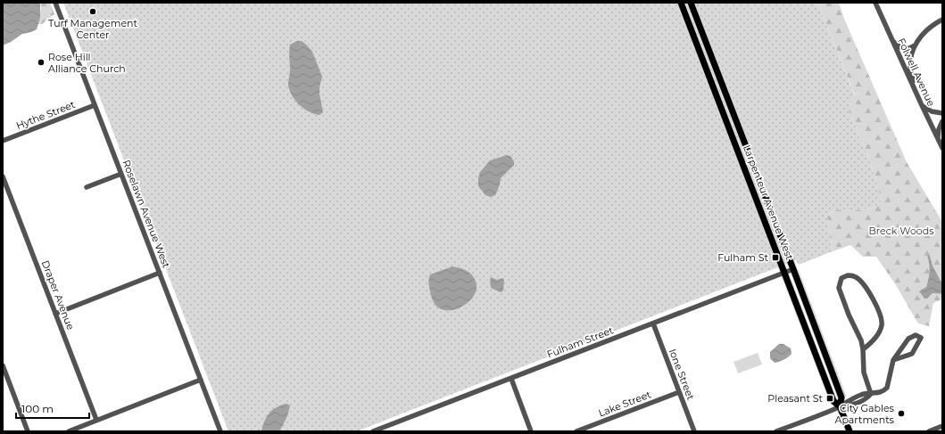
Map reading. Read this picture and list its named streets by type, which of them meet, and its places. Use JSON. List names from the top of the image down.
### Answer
{
  "streets": {
    "main road": ["Larpenteur Avenue West"],
    "street": [
      "Folwell Avenue",
      "Hythe Street",
      "Roselawn Avenue West",
      "Draper Avenue",
      "Fulham Street",
      "Ione Street",
      "Lake Street"
    ]
  },
  "crossings": [
    ["Hythe Street", "Roselawn Avenue West"],
    ["Larpenteur Avenue West", "Fulham Street"],
    ["Fulham Street", "Ione Street"],
    ["Ione Street", "Lake Street"]
  ],
  "parks": ["Breck Woods"],
  "places": {
    "other": ["Turf Management Center", "Rose Hill Alliance Church", "City Gables Apartments"],
    "transit": ["Fulham St", "Pleasant St"]
  },
  "scale_bar": "100 m"
}
